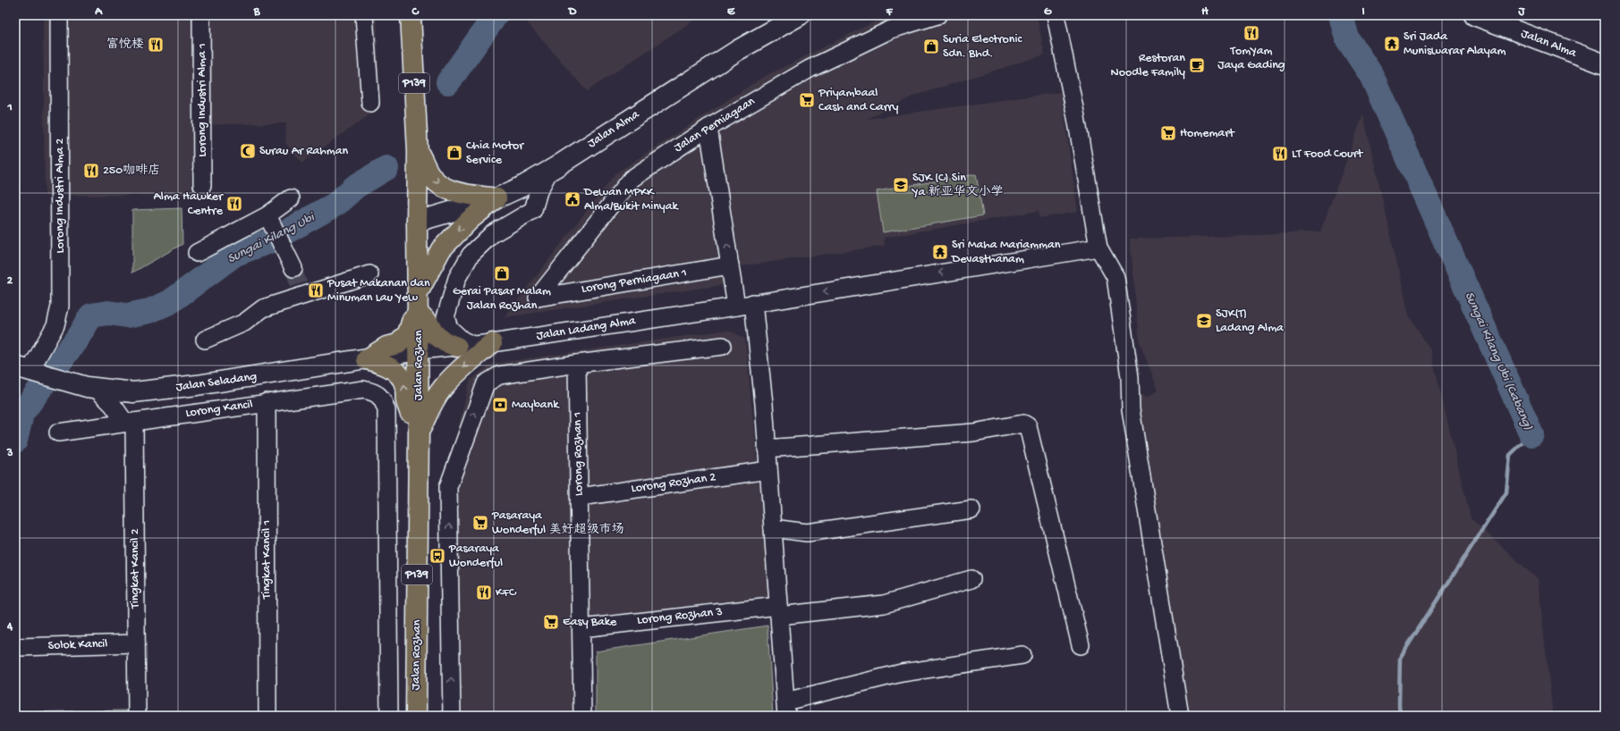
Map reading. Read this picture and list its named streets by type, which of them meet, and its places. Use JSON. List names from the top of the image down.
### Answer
{
  "streets": {
    "main road": [
      "Jalan Alma",
      "P139",
      "Jalan Rozhan",
      "Jalan Seladang"
    ],
    "street": [
      "Lorong Industri Alma 1",
      "Jalan Perniagaan",
      "Lorong Industri Alma 2",
      "Lorong Perniagaan 1",
      "Jalan Ladang Alma",
      "Lorong Kancil",
      "Lorong Rozhan 1",
      "Lorong Rozhan 2",
      "Tingkat Kancil 1",
      "Tingkat Kancil 2",
      "Lorong Rozhan 3",
      "Solok Kancil"
    ]
  },
  "crossings": [
    ["Jalan Alma", "Jalan Rozhan"],
    ["Jalan Perniagaan", "Lorong Perniagaan 1"],
    ["Lorong Industri Alma 2", "Jalan Seladang"],
    ["Jalan Ladang Alma", "Jalan Rozhan"],
    ["Jalan Ladang Alma", "Jalan Seladang"],
    ["Jalan Rozhan", "Jalan Seladang"],
    ["Lorong Kancil", "Tingkat Kancil 1"],
    ["Lorong Kancil", "Tingkat Kancil 2"],
    ["Lorong Rozhan 1", "Lorong Rozhan 2"],
    ["Lorong Rozhan 1", "Lorong Rozhan 3"],
    ["Tingkat Kancil 2", "Solok Kancil"]
  ],
  "one_way": ["Jalan Ladang Alma"],
  "water": ["Sungai Kilang Ubi", "Sungai Kilang Ubi (Cabang)"],
  "places": {
    "restaurant": [
      "TomYam Jaya Gading",
      "富悦楼",
      "LT Food Court",
      "250咖啡店",
      "Alma Hawker Centre",
      "Pusat Makanan dan Minuman Lau Yew",
      "KFC"
    ],
    "temple": ["Sri Jada Muniswarar Alayam", "Sri Maha Mariamman Devasthanam"],
    "shop": ["Suria Electronic Sdn. Bhd.", "Chia Motor Service", "Gerai Pasar Malam Jalan Rozhan"],
    "cafe": ["Restoran Noodle Family"],
    "supermarket": [
      "Priyambaal Cash and Carry",
      "Homemart",
      "Pasaraya Wonderful 美好超级市场",
      "Easy Bake"
    ],
    "mosque": ["Surau Ar Rahman"],
    "school or university": ["SJK (C) Sin Ya 新亚华文小学", "SJK(T) Ladang Alma"],
    "public building": ["Dewan MPKK Alma/Bukit Minyak"],
    "bank": ["Maybank"],
    "bus stop": ["Pasaraya Wonderful"]
  },
  "grid": {
    "columns": [
      "A",
      "B",
      "C",
      "D",
      "E",
      "F",
      "G",
      "H",
      "I",
      "J"
    ],
    "rows": [
      "1",
      "2",
      "3",
      "4"
    ]
  }
}
